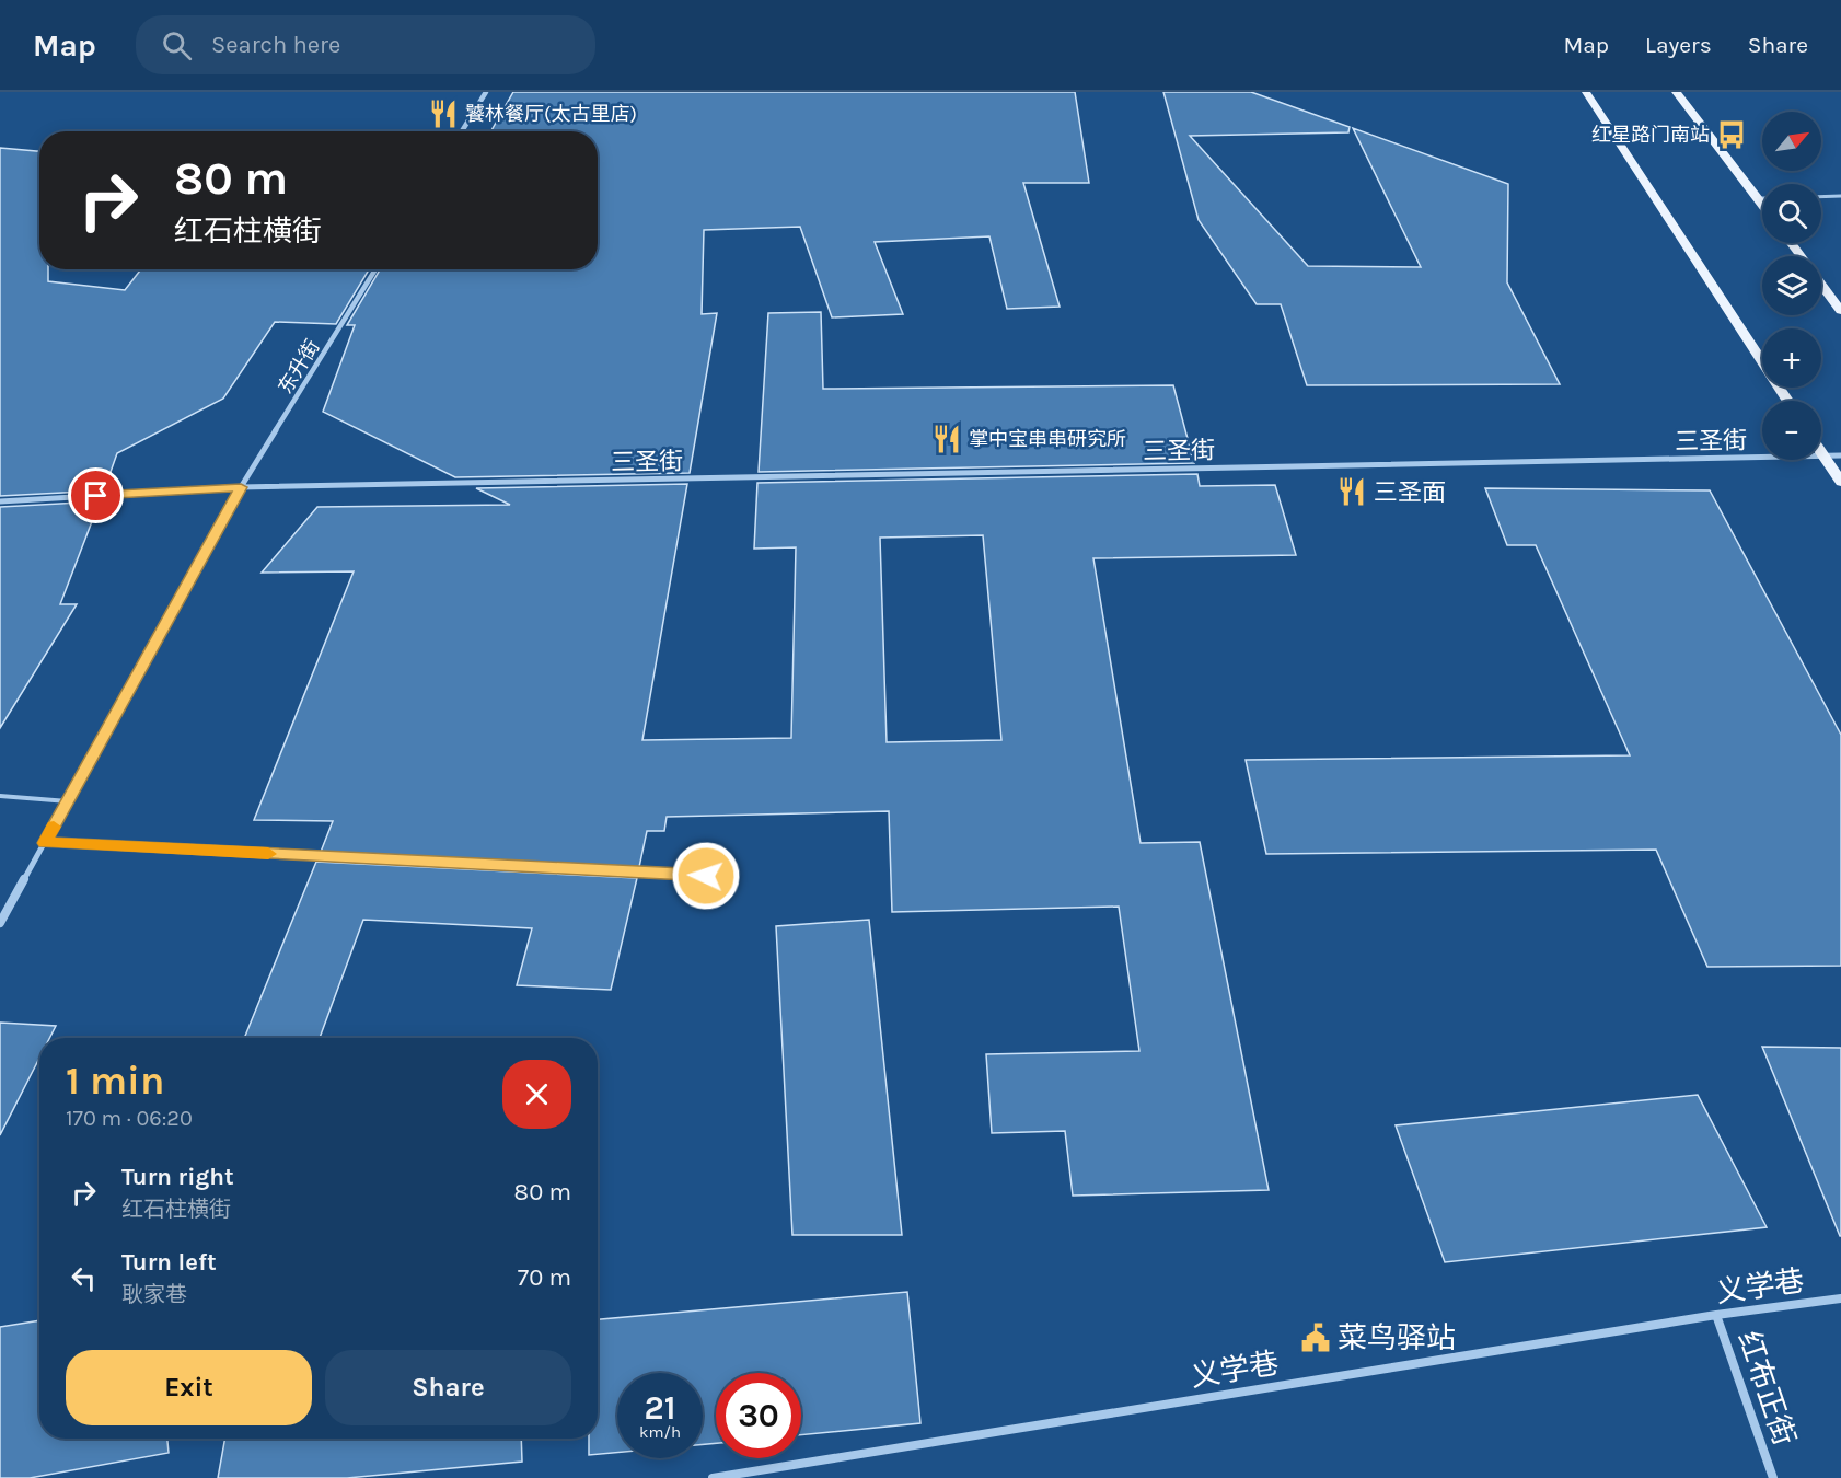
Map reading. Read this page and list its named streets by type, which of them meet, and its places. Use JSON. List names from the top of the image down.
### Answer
{
  "streets": {
    "street": [
      "东升街",
      "三圣街",
      "义学巷",
      "红布正街"
    ]
  },
  "crossings": [
    ["东升街", "三圣街"],
    ["义学巷", "红布正街"]
  ],
  "places": {
    "restaurant": ["饕林餐厅(太古里店)", "掌中宝串串研究所", "三圣面"],
    "bus stop": ["红星路门南站"],
    "public building": ["菜鸟驿站"]
  },
  "north": "top right",
  "page": {
    "header": "Map",
    "search": "Search here",
    "nav": ["Map", "Layers", "Share"],
    "map_buttons": ["+", "−"],
    "turn": ["80 m", "红石柱横街"],
    "heading": ["1 min", "170 m · 06:20"],
    "list": [
      {
        "name": "Turn right",
        "note": "红石柱横街",
        "value": "80 m"
      },
      {
        "name": "Turn left",
        "note": "耿家巷",
        "value": "70 m"
      }
    ],
    "buttons": ["Exit", "Share"],
    "speed": "21 km/h",
    "limit": "30"
  }
}
